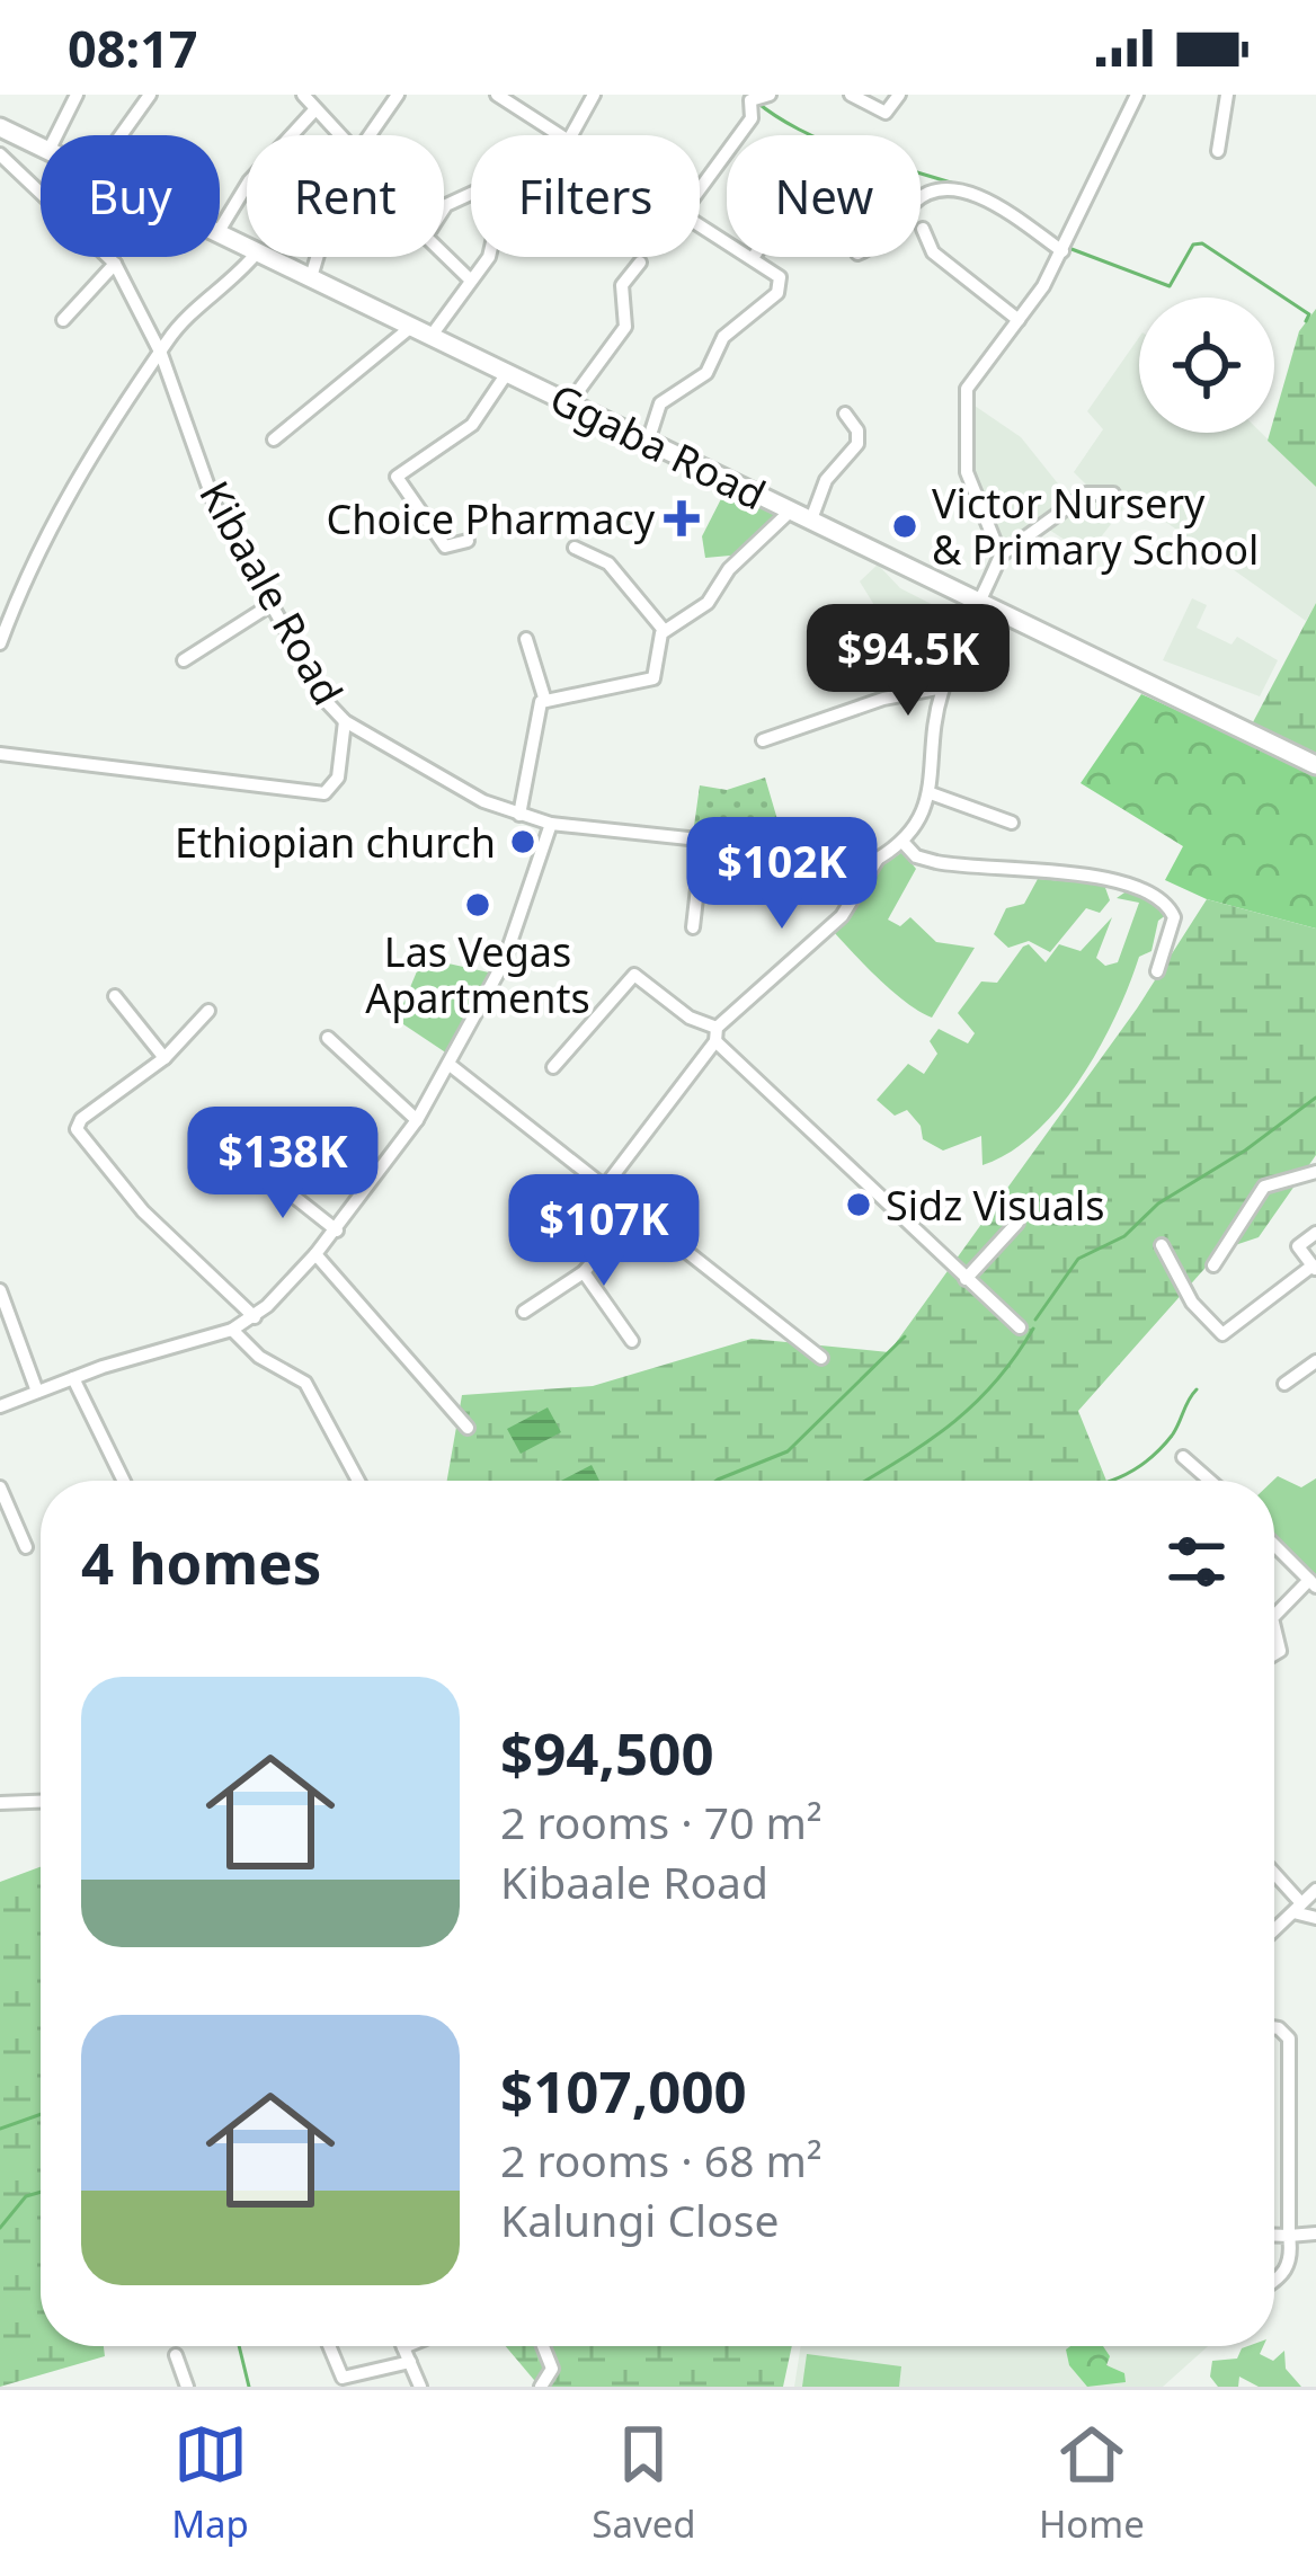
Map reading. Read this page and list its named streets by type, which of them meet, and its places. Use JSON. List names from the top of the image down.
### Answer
{
  "streets": {
    "main road": ["Ggaba Road"],
    "street": ["Kibaale Road"]
  },
  "places": {
    "health": ["Choice Pharmacy"],
    "other": [
      "Victor Nursery & Primary School",
      "Ethiopian church",
      "Las Vegas Apartments",
      "Sidz Visuals"
    ]
  },
  "page": {
    "status": "08:17",
    "chip": [
      "Buy",
      "Rent",
      "Filters",
      "New"
    ],
    "price": [
      "$94.5K",
      "$102K",
      "$138K",
      "$107K"
    ],
    "heading": "4 homes",
    "list": [
      {
        "name": "$94,500",
        "note": "2 rooms · 70 m² · Kibaale Road"
      },
      {
        "name": "$107,000",
        "note": "2 rooms · 68 m² · Kalungi Close"
      }
    ],
    "tabs": ["Map", "Saved", "Home"]
  }
}
